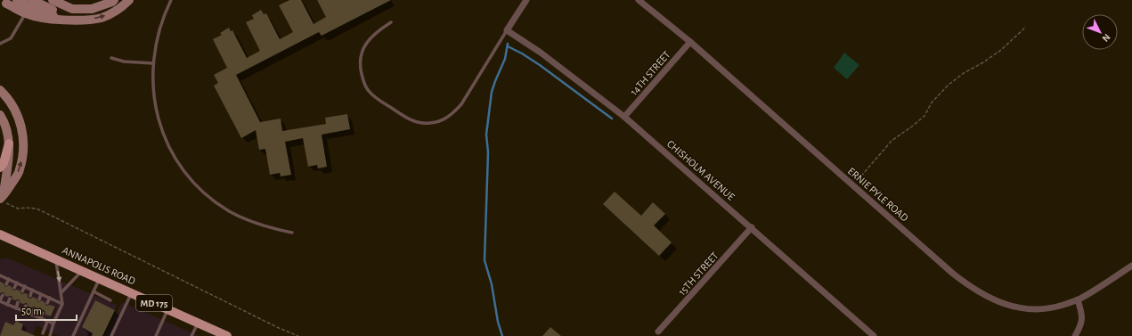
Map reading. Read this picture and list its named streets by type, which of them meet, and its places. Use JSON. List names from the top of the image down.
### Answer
{
  "streets": {
    "main road": ["ANNAPOLIS ROAD", "MD 175"],
    "street": [
      "14TH STREET",
      "CHISHOLM AVENUE",
      "ERNIE PYLE ROAD",
      "15TH STREET"
    ]
  },
  "crossings": [
    ["14TH STREET", "CHISHOLM AVENUE"],
    ["14TH STREET", "ERNIE PYLE ROAD"],
    ["CHISHOLM AVENUE", "15TH STREET"]
  ],
  "scale_bar": "50 m",
  "north": "bottom right"
}
